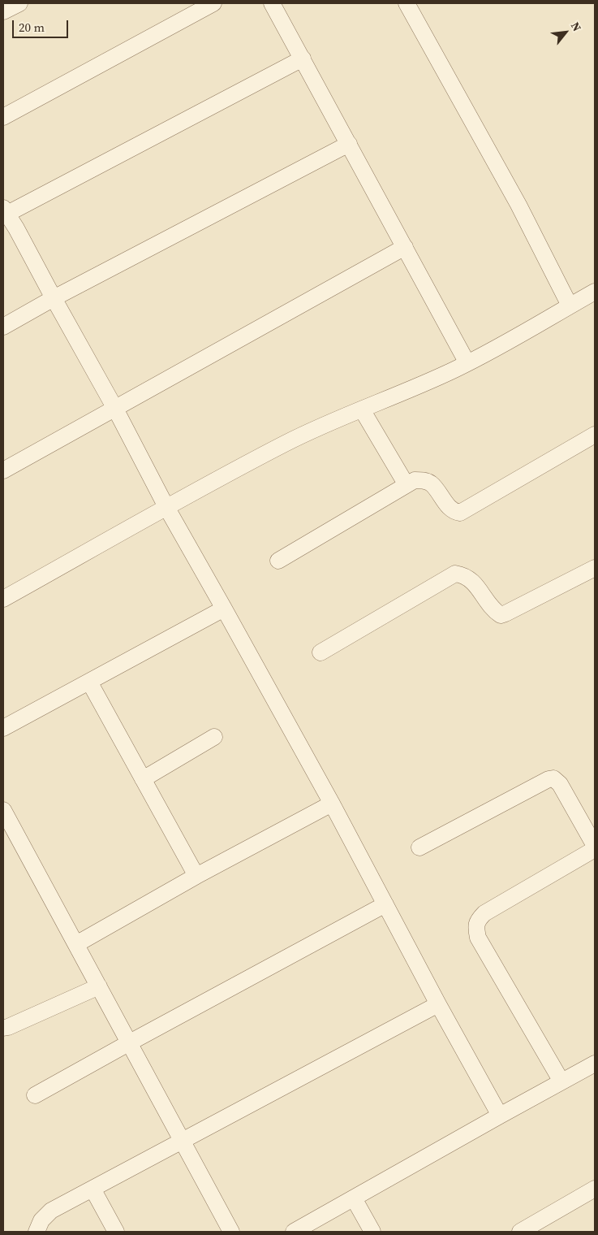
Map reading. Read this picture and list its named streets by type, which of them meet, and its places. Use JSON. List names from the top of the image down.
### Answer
{
  "scale_bar": "20 m",
  "north": "top right"
}
